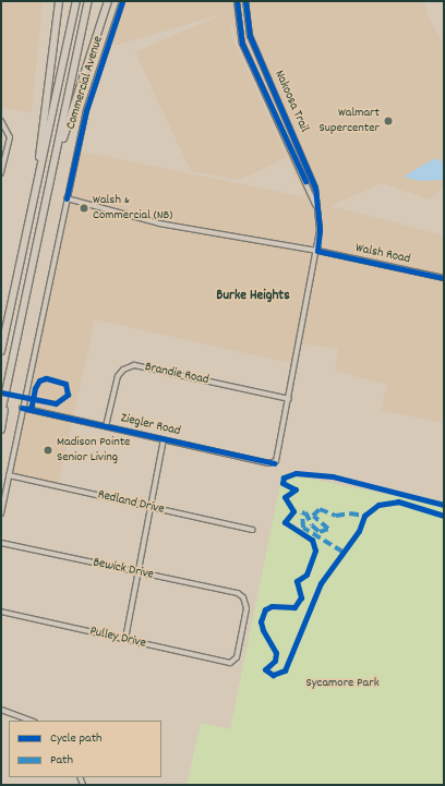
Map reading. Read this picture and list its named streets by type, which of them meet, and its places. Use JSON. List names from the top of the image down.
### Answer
{
  "streets": {
    "street": [
      "Commercial Avenue",
      "Nakoosa Trail",
      "Walsh Road",
      "Brandie Road",
      "Ziegler Road",
      "Redland Drive",
      "Bewick Drive",
      "Pulley Drive"
    ]
  },
  "crossings": [
    ["Commercial Avenue", "Walsh Road"],
    ["Commercial Avenue", "Ziegler Road"],
    ["Commercial Avenue", "Redland Drive"],
    ["Nakoosa Trail", "Walsh Road"],
    ["Nakoosa Trail", "Brandie Road"],
    ["Nakoosa Trail", "Ziegler Road"],
    ["Brandie Road", "Ziegler Road"],
    ["Bewick Drive", "Pulley Drive"]
  ],
  "districts": ["Burke Heights"],
  "parks": ["Sycamore Park"],
  "places": ["Walmart Supercenter", "Walsh & Commercial (NB)", "Madison Pointe Senior Living"],
  "legend": ["Cycle path", "Path"]
}
